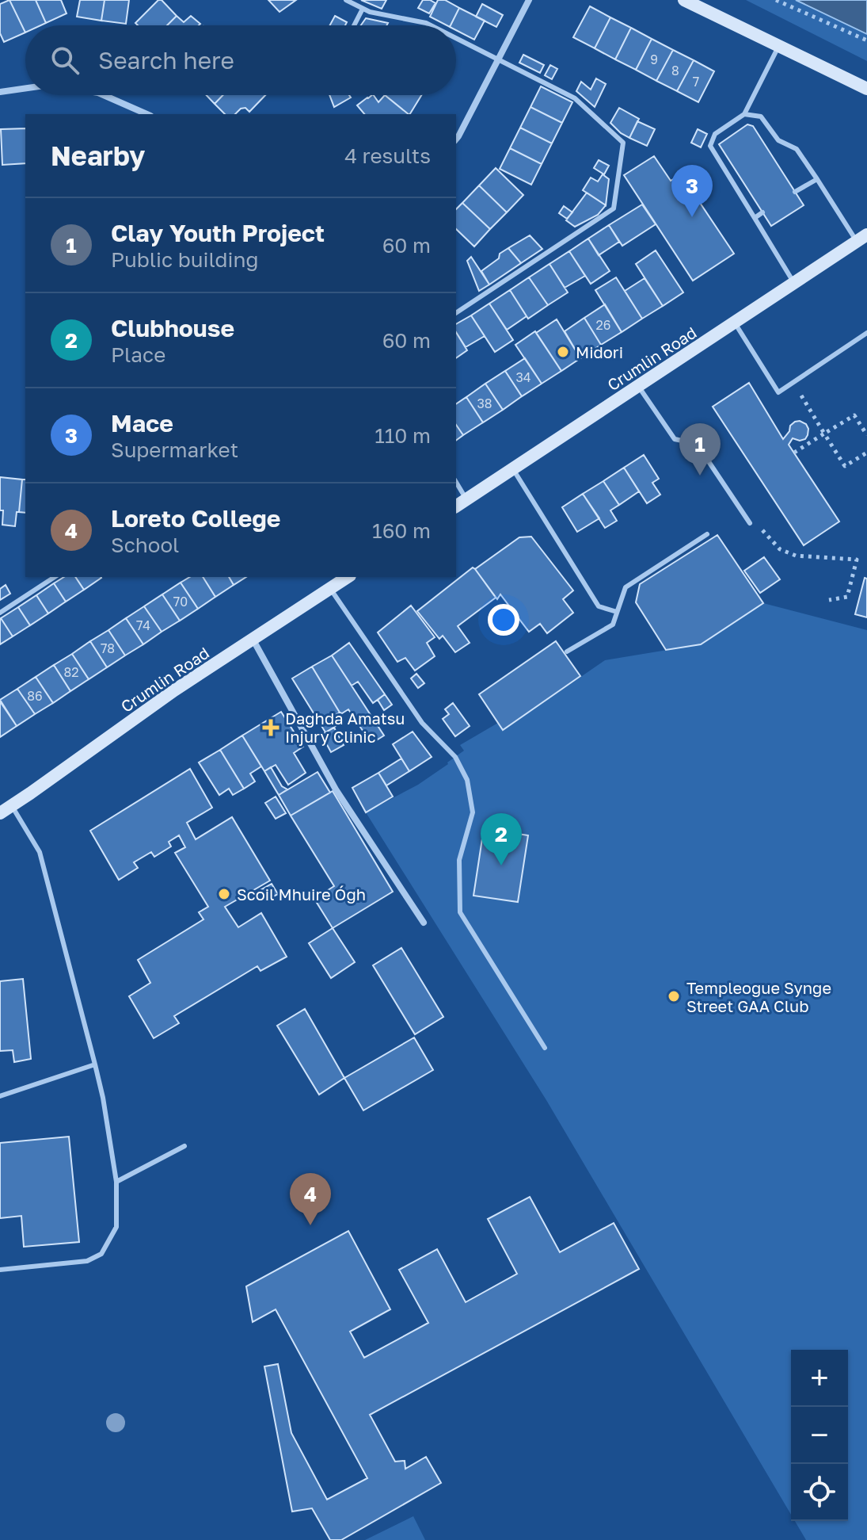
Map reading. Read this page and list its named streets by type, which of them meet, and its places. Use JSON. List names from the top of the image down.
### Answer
{
  "streets": {
    "main road": ["Crumlin Road"]
  },
  "places": {
    "other": ["Midori", "Scoil Mhuire Ógh", "Templeogue Synge Street GAA Club"],
    "health": ["Daghda Amatsu Injury Clinic"]
  },
  "house_numbers": [
    "9",
    "8",
    "7",
    "26",
    "34",
    "38",
    "70",
    "74",
    "78",
    "82",
    "86"
  ],
  "page": {
    "search": "Search here",
    "heading": ["Nearby", "4 results"],
    "pins": [
      "3",
      "1",
      "2",
      "4"
    ],
    "list": [
      {
        "mark": "1",
        "name": "Clay Youth Project",
        "note": "Public building",
        "value": "60 m"
      },
      {
        "mark": "2",
        "name": "Clubhouse",
        "note": "Place",
        "value": "60 m"
      },
      {
        "mark": "3",
        "name": "Mace",
        "note": "Supermarket",
        "value": "110 m"
      },
      {
        "mark": "4",
        "name": "Loreto College",
        "note": "School",
        "value": "160 m"
      }
    ],
    "map_buttons": ["+", "−"]
  }
}
